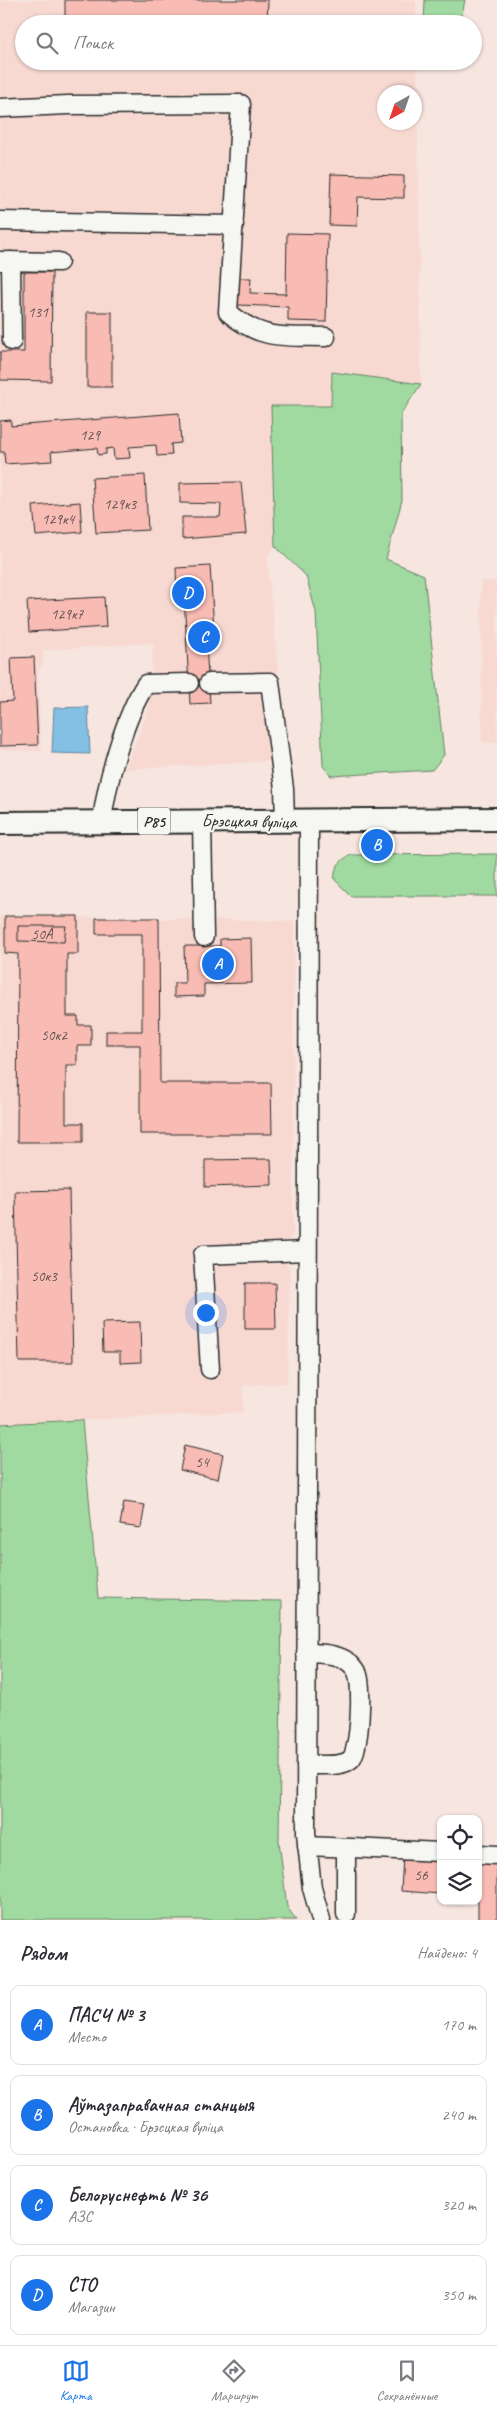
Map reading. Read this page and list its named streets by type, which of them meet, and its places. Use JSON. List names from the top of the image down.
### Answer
{
  "streets": {
    "main road": ["Р85", "Брэсцкая вуліца"]
  },
  "house_numbers": [
    "131",
    "129",
    "129к3",
    "129к4",
    "129к7",
    "50А",
    "50к2",
    "50к3",
    "54",
    "56"
  ],
  "north": "bottom left",
  "page": {
    "search": "Поиск",
    "pins": [
      "D",
      "C",
      "B",
      "A"
    ],
    "heading": ["Рядом", "Найдено: 4"],
    "list": [
      {
        "mark": "A",
        "name": "ПАСЧ № 3",
        "note": "Место",
        "value": "170 m"
      },
      {
        "mark": "B",
        "name": "Аўтазаправачная станцыя",
        "note": "Остановка · Брэсцкая вуліца",
        "value": "240 m"
      },
      {
        "mark": "C",
        "name": "Белоруснефть № 36",
        "note": "АЗС",
        "value": "320 m"
      },
      {
        "mark": "D",
        "name": "СТО",
        "note": "Магазин",
        "value": "350 m"
      }
    ],
    "nav": ["Карта", "Маршрут", "Сохранённые"]
  }
}
